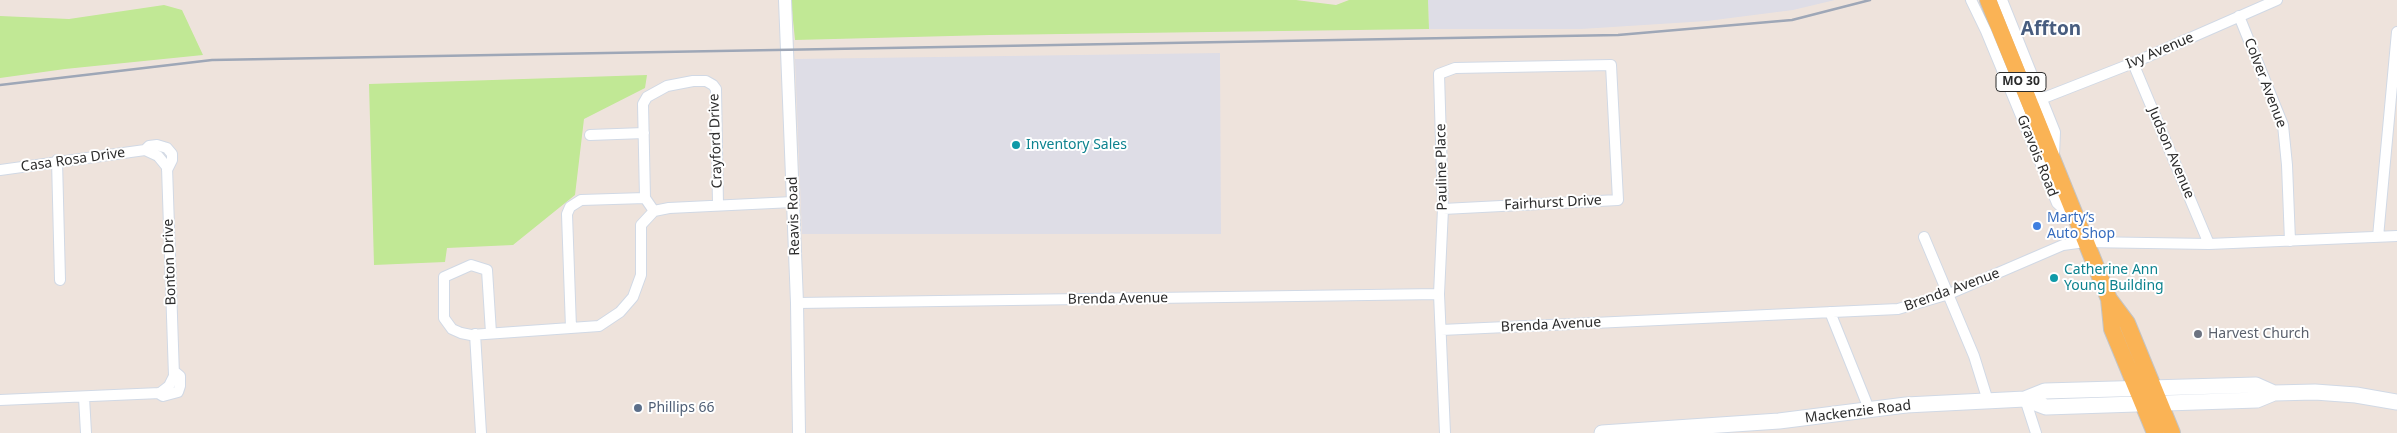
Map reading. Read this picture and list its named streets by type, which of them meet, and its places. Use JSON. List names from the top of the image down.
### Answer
{
  "streets": {
    "main road": ["MO 30", "Gravois Road", "Mackenzie Road"],
    "street": [
      "Ivy Avenue",
      "Colver Avenue",
      "Crayford Drive",
      "Judson Avenue",
      "Casa Rosa Drive",
      "Pauline Place",
      "Fairhurst Drive",
      "Reavis Road",
      "Bonton Drive",
      "Brenda Avenue"
    ]
  },
  "crossings": [
    ["Ivy Avenue", "Colver Avenue"],
    ["Ivy Avenue", "Judson Avenue"],
    ["Ivy Avenue", "Gravois Road"],
    ["Colver Avenue", "Brenda Avenue"],
    ["Judson Avenue", "Brenda Avenue"],
    ["Gravois Road", "Brenda Avenue"],
    ["Gravois Road", "Mackenzie Road"],
    ["Casa Rosa Drive", "Bonton Drive"],
    ["Pauline Place", "Fairhurst Drive"],
    ["Pauline Place", "Brenda Avenue"],
    ["Reavis Road", "Brenda Avenue"]
  ],
  "districts": ["Affton"],
  "places": [
    "Inventory Sales",
    "Marty’s Auto Shop",
    "Catherine Ann Young Building",
    "Harvest Church",
    "Phillips 66"
  ]
}
